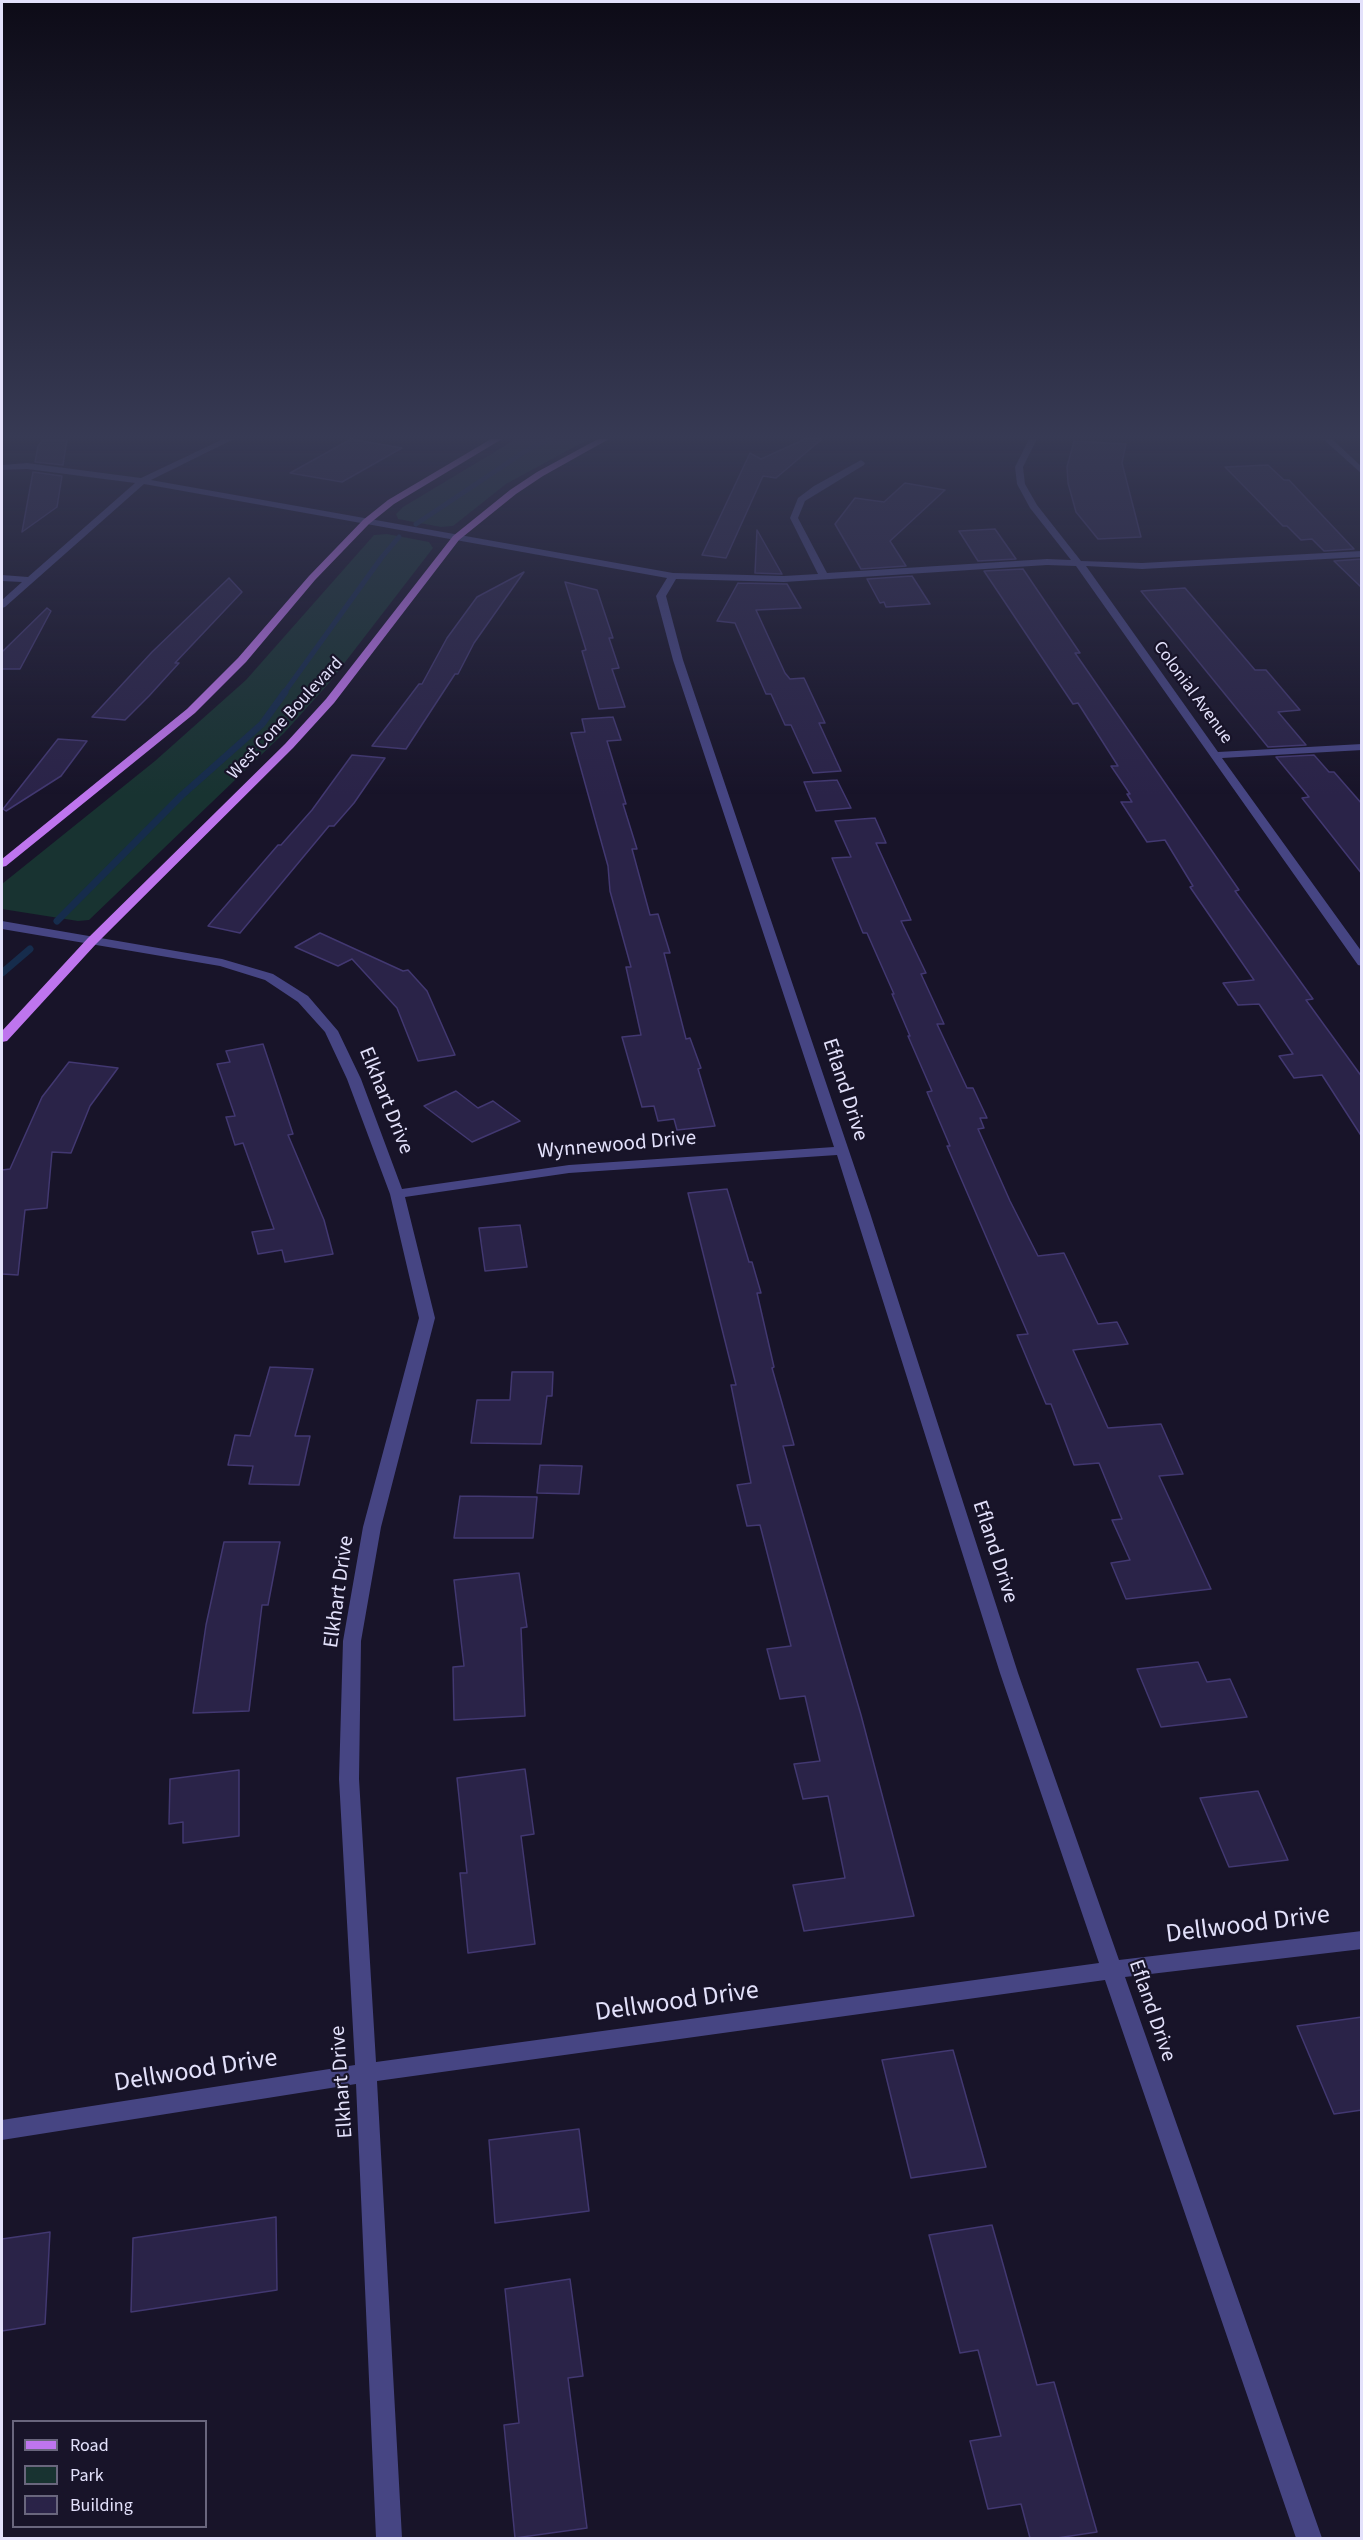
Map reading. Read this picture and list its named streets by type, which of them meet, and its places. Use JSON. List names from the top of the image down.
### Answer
{
  "streets": {
    "main road": ["West Cone Boulevard"],
    "street": [
      "Colonial Avenue",
      "Efland Drive",
      "Elkhart Drive",
      "Wynnewood Drive",
      "Dellwood Drive"
    ]
  },
  "crossings": [
    ["West Cone Boulevard", "Elkhart Drive"],
    ["Efland Drive", "Wynnewood Drive"],
    ["Efland Drive", "Dellwood Drive"],
    ["Elkhart Drive", "Wynnewood Drive"],
    ["Elkhart Drive", "Dellwood Drive"]
  ],
  "legend": ["Road", "Park", "Building"]
}
